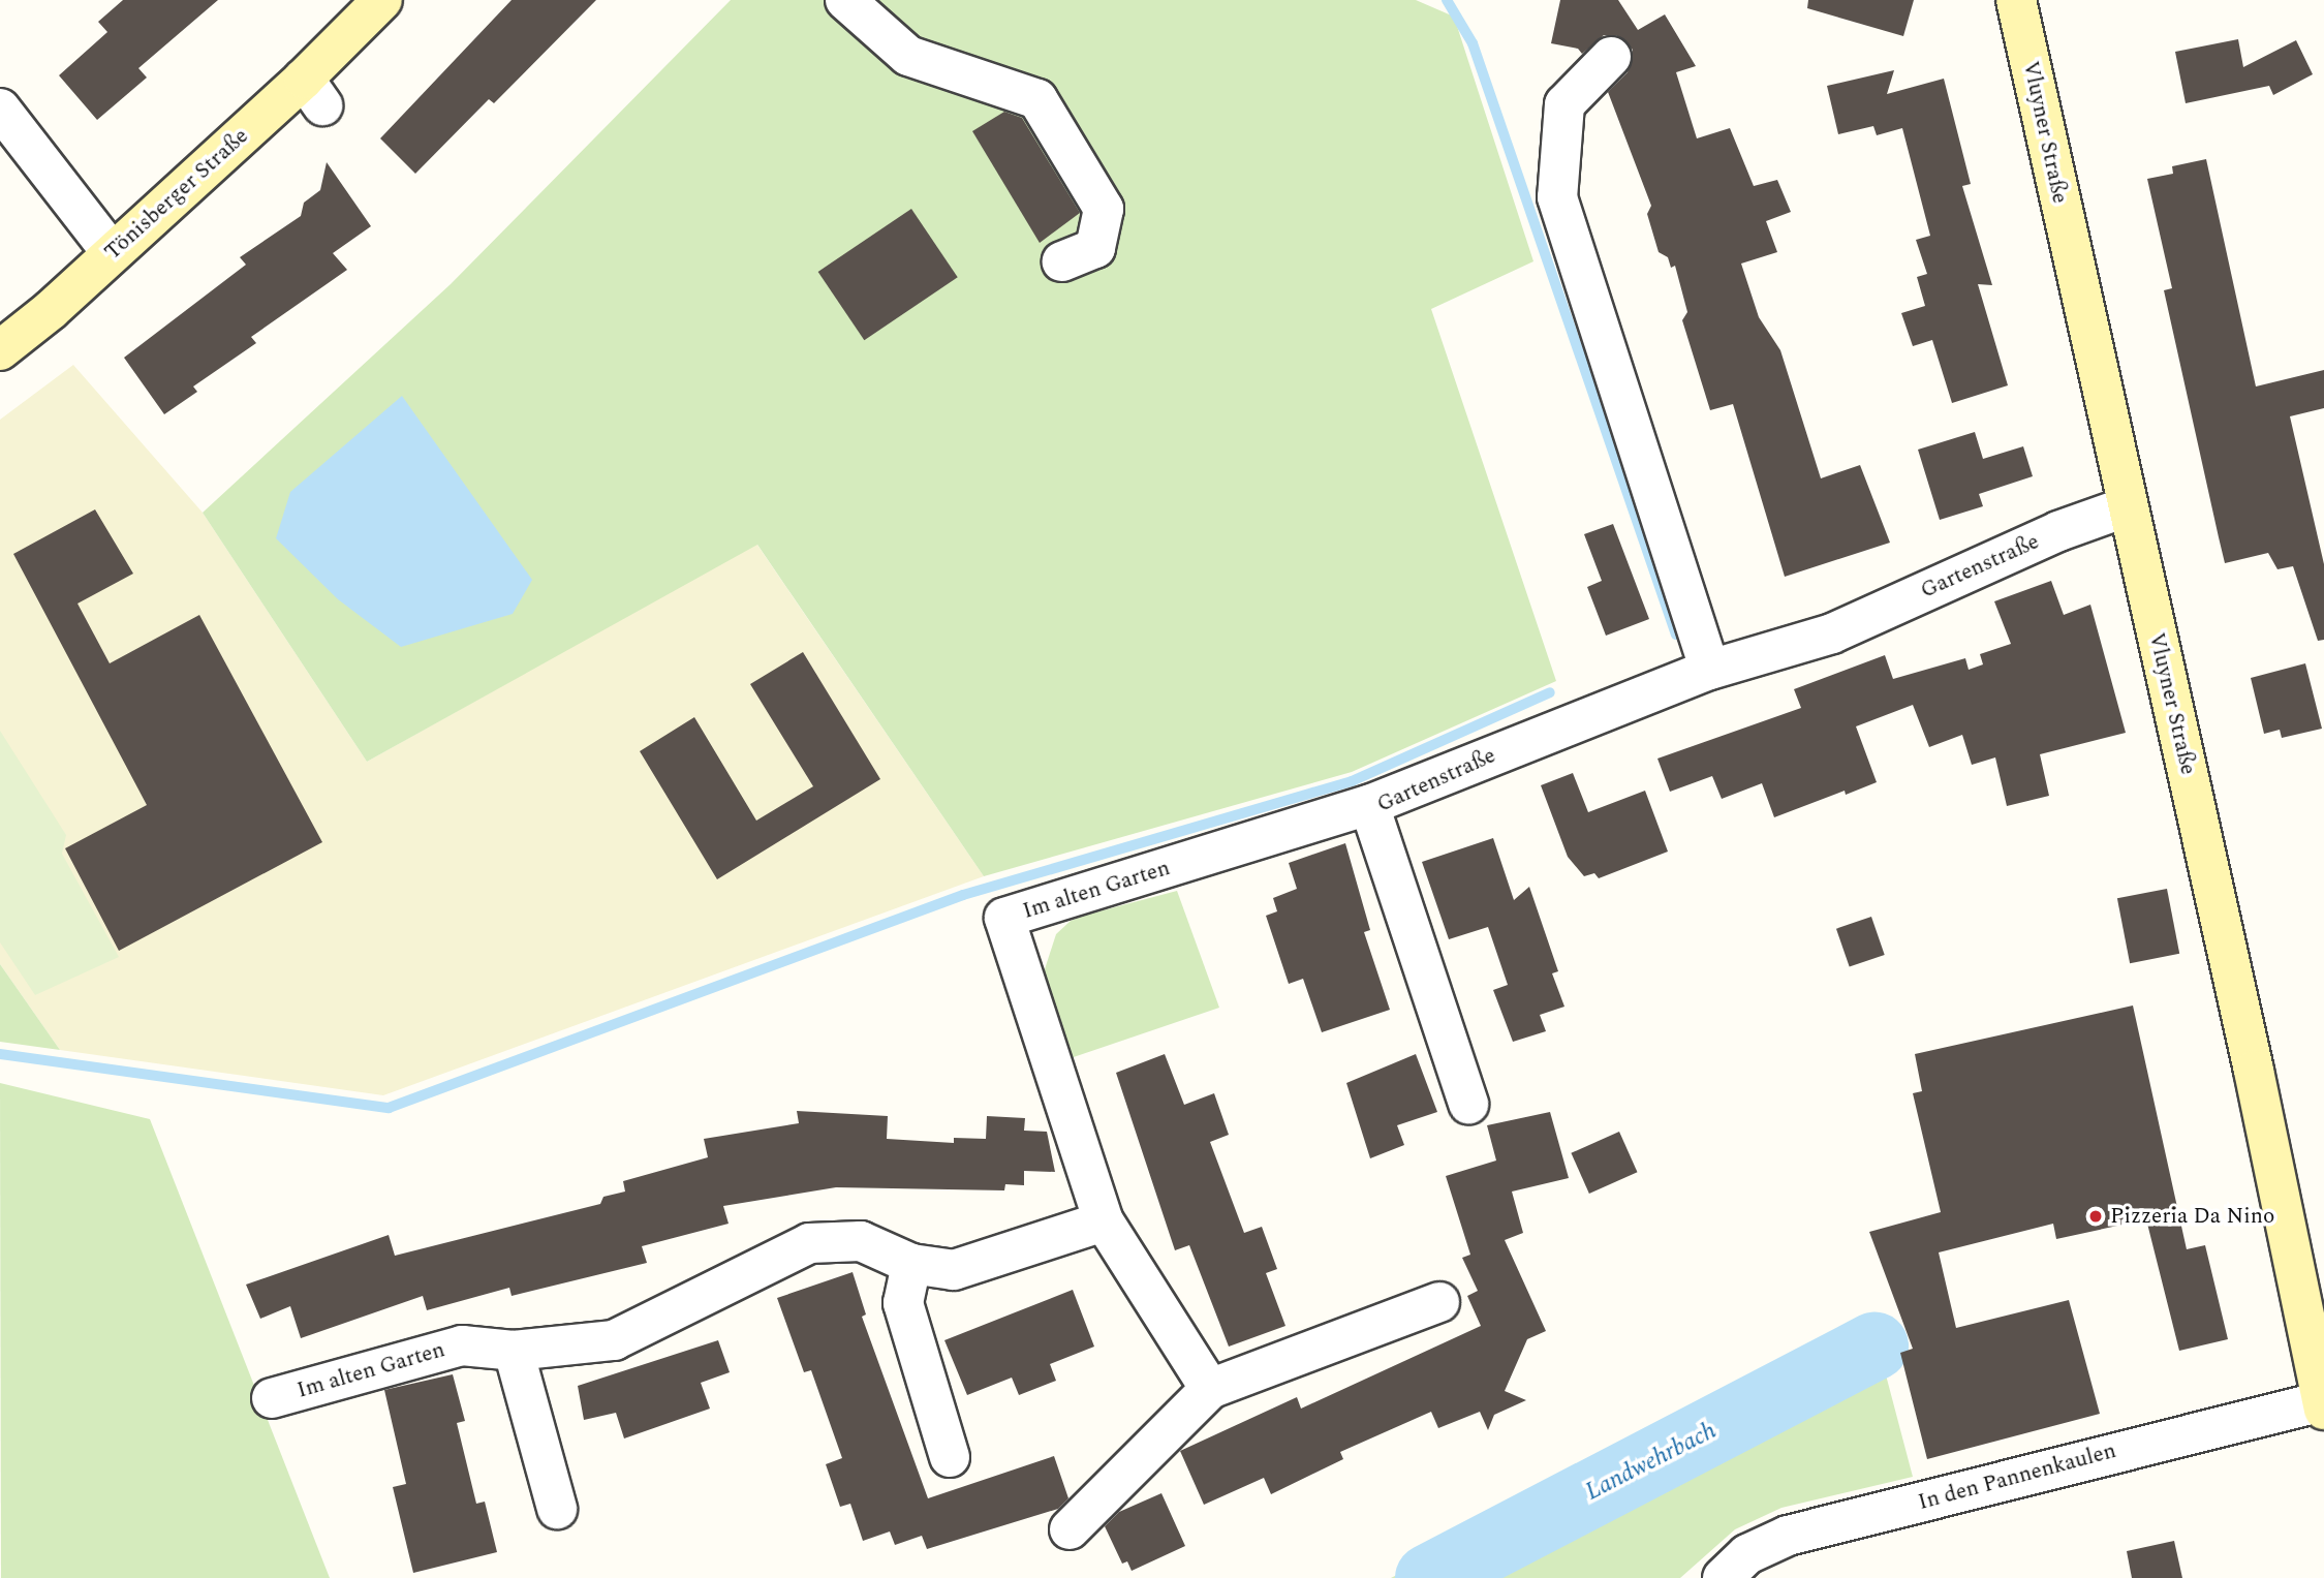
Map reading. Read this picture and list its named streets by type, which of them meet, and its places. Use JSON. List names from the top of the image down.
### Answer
{
  "streets": {
    "main road": ["Vluyner Straße", "Tönisberger Straße"],
    "street": ["Gartenstraße", "Im alten Garten", "In den Pannenkaulen"]
  },
  "crossings": [
    ["Vluyner Straße", "Gartenstraße"],
    ["Vluyner Straße", "In den Pannenkaulen"],
    ["Gartenstraße", "Im alten Garten"]
  ],
  "water": ["Landwehrbach"],
  "places": ["Pizzeria Da Nino"]
}
